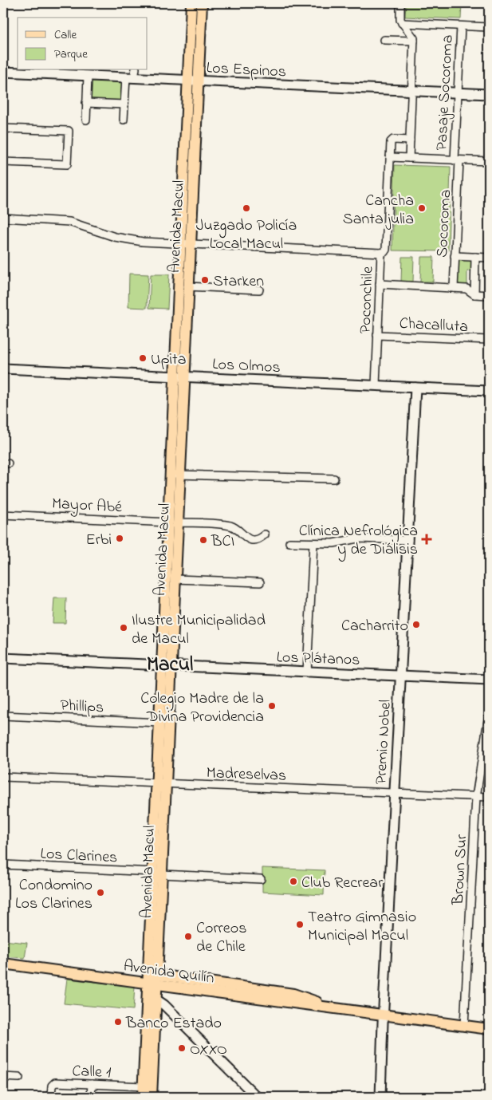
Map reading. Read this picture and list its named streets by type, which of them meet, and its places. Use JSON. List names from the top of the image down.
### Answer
{
  "streets": {
    "main road": ["Avenida Macul", "Avenida Quilín"],
    "street": [
      "Los Espinos",
      "Pasaje Socoroma",
      "Socoroma",
      "Poconchile",
      "Chacalluta",
      "Los Olmos",
      "Mayor Abé",
      "Los Plátanos",
      "Phillips",
      "Premio Nobel",
      "Madreselvas",
      "Los Clarines",
      "Brown Sur",
      "Calle 1"
    ]
  },
  "crossings": [
    ["Los Espinos", "Pasaje Socoroma"],
    ["Los Espinos", "Avenida Macul"],
    ["Pasaje Socoroma", "Socoroma"],
    ["Avenida Macul", "Los Olmos"],
    ["Avenida Macul", "Mayor Abé"],
    ["Avenida Macul", "Los Plátanos"],
    ["Avenida Macul", "Phillips"],
    ["Avenida Macul", "Madreselvas"],
    ["Avenida Macul", "Los Clarines"],
    ["Avenida Macul", "Avenida Quilín"],
    ["Avenida Macul", "Calle 1"],
    ["Poconchile", "Chacalluta"],
    ["Poconchile", "Los Olmos"],
    ["Los Olmos", "Premio Nobel"],
    ["Los Plátanos", "Premio Nobel"],
    ["Premio Nobel", "Madreselvas"],
    ["Premio Nobel", "Avenida Quilín"],
    ["Madreselvas", "Brown Sur"],
    ["Brown Sur", "Avenida Quilín"]
  ],
  "districts": ["Macul"],
  "places": {
    "other": [
      "Juzgado Policía Local Macul",
      "Cancha Santa julia",
      "Starken",
      "Upita",
      "Erbi",
      "BCI",
      "Cacharrito",
      "Ilustre Municipalidad de Macul",
      "Colegio Madre de la Divina Providencia",
      "Club Recrear",
      "Condomino Los Clarines",
      "Teatro Gimnasio Municipal Macul",
      "Correos de Chile",
      "Banco Estado",
      "OXXO"
    ],
    "health": ["Clínica Nefrológica y de Diálisis"]
  },
  "legend": ["Calle", "Parque"]
}
